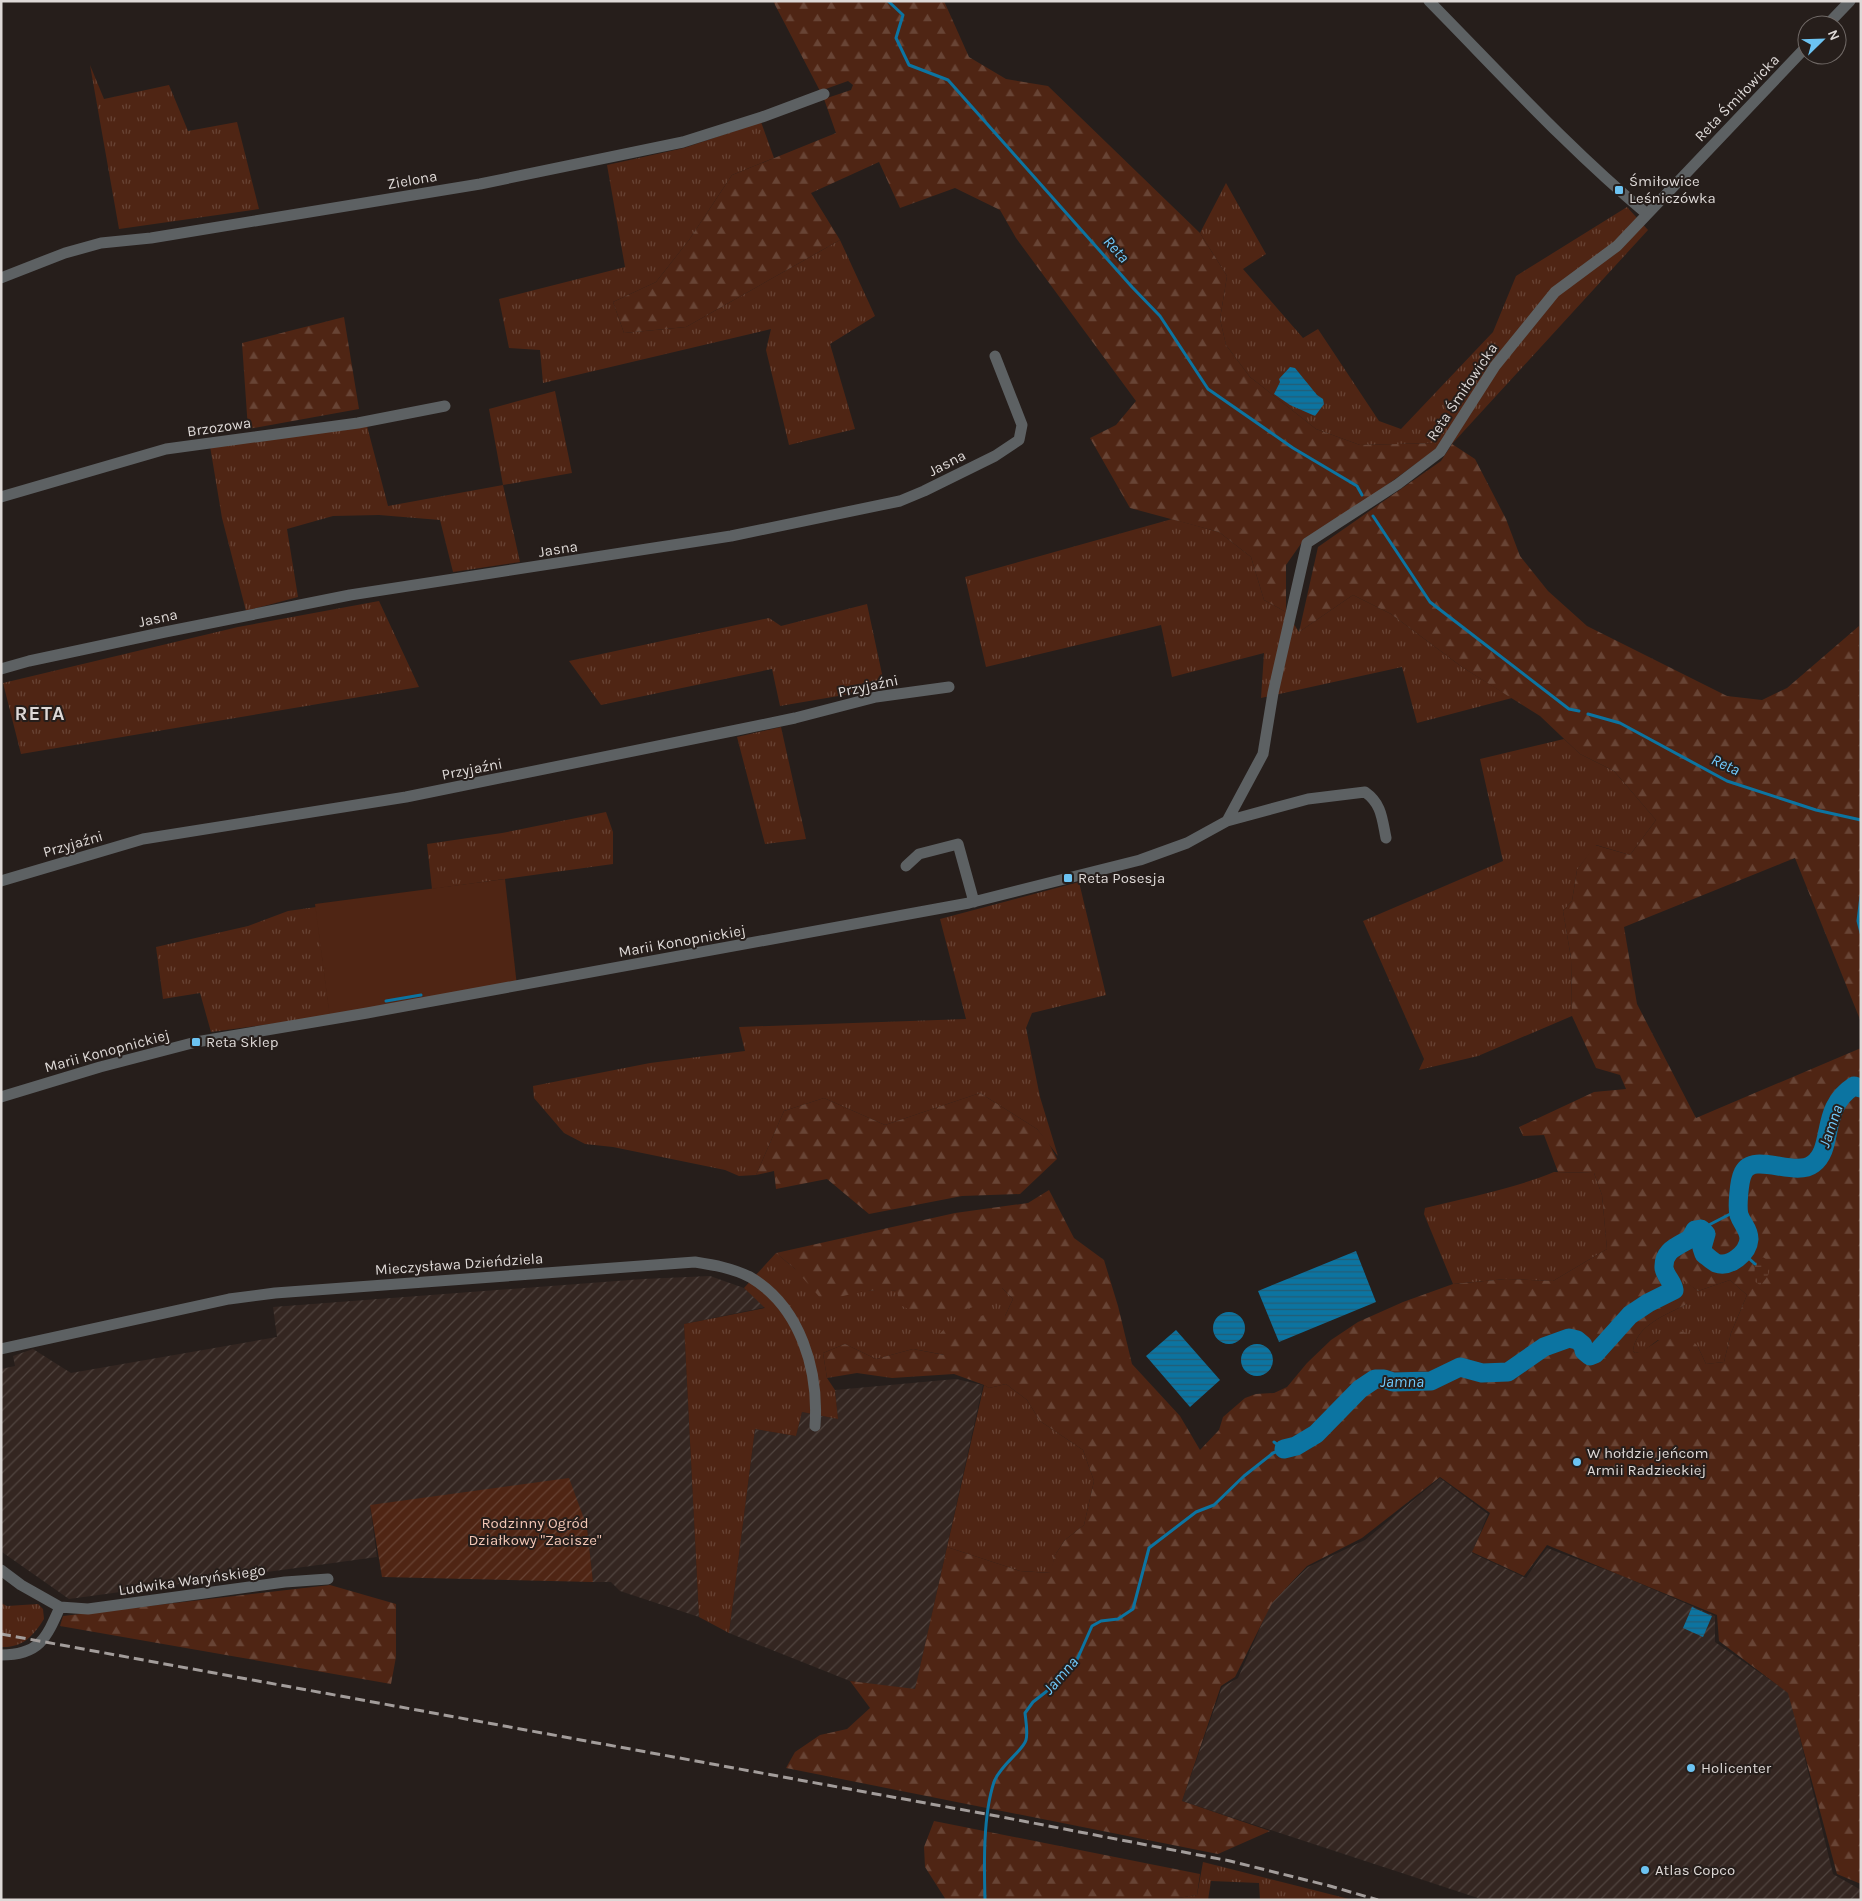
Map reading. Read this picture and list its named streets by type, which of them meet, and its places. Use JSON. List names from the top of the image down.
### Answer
{
  "streets": {
    "street": [
      "Reta Śmiłowicka",
      "Zielona",
      "Brzozowa",
      "Jasna",
      "Przyjaźni",
      "Marii Konopnickiej",
      "Mieczysława Dzieńdziela",
      "Ludwika Waryńskiego"
    ]
  },
  "crossings": [
    ["Reta Śmiłowicka", "Marii Konopnickiej"]
  ],
  "districts": ["RETA"],
  "water": ["Reta", "Jamna"],
  "parks": ["Rodzinny Ogród Działkowy \"Zacisze\""],
  "places": {
    "transit": ["Śmiłowice Leśniczówka", "Reta Posesja", "Reta Sklep"],
    "other": ["W hołdzie jeńcom Armii Radzieckiej", "Holicenter", "Atlas Copco"]
  },
  "north": "top right"
}
